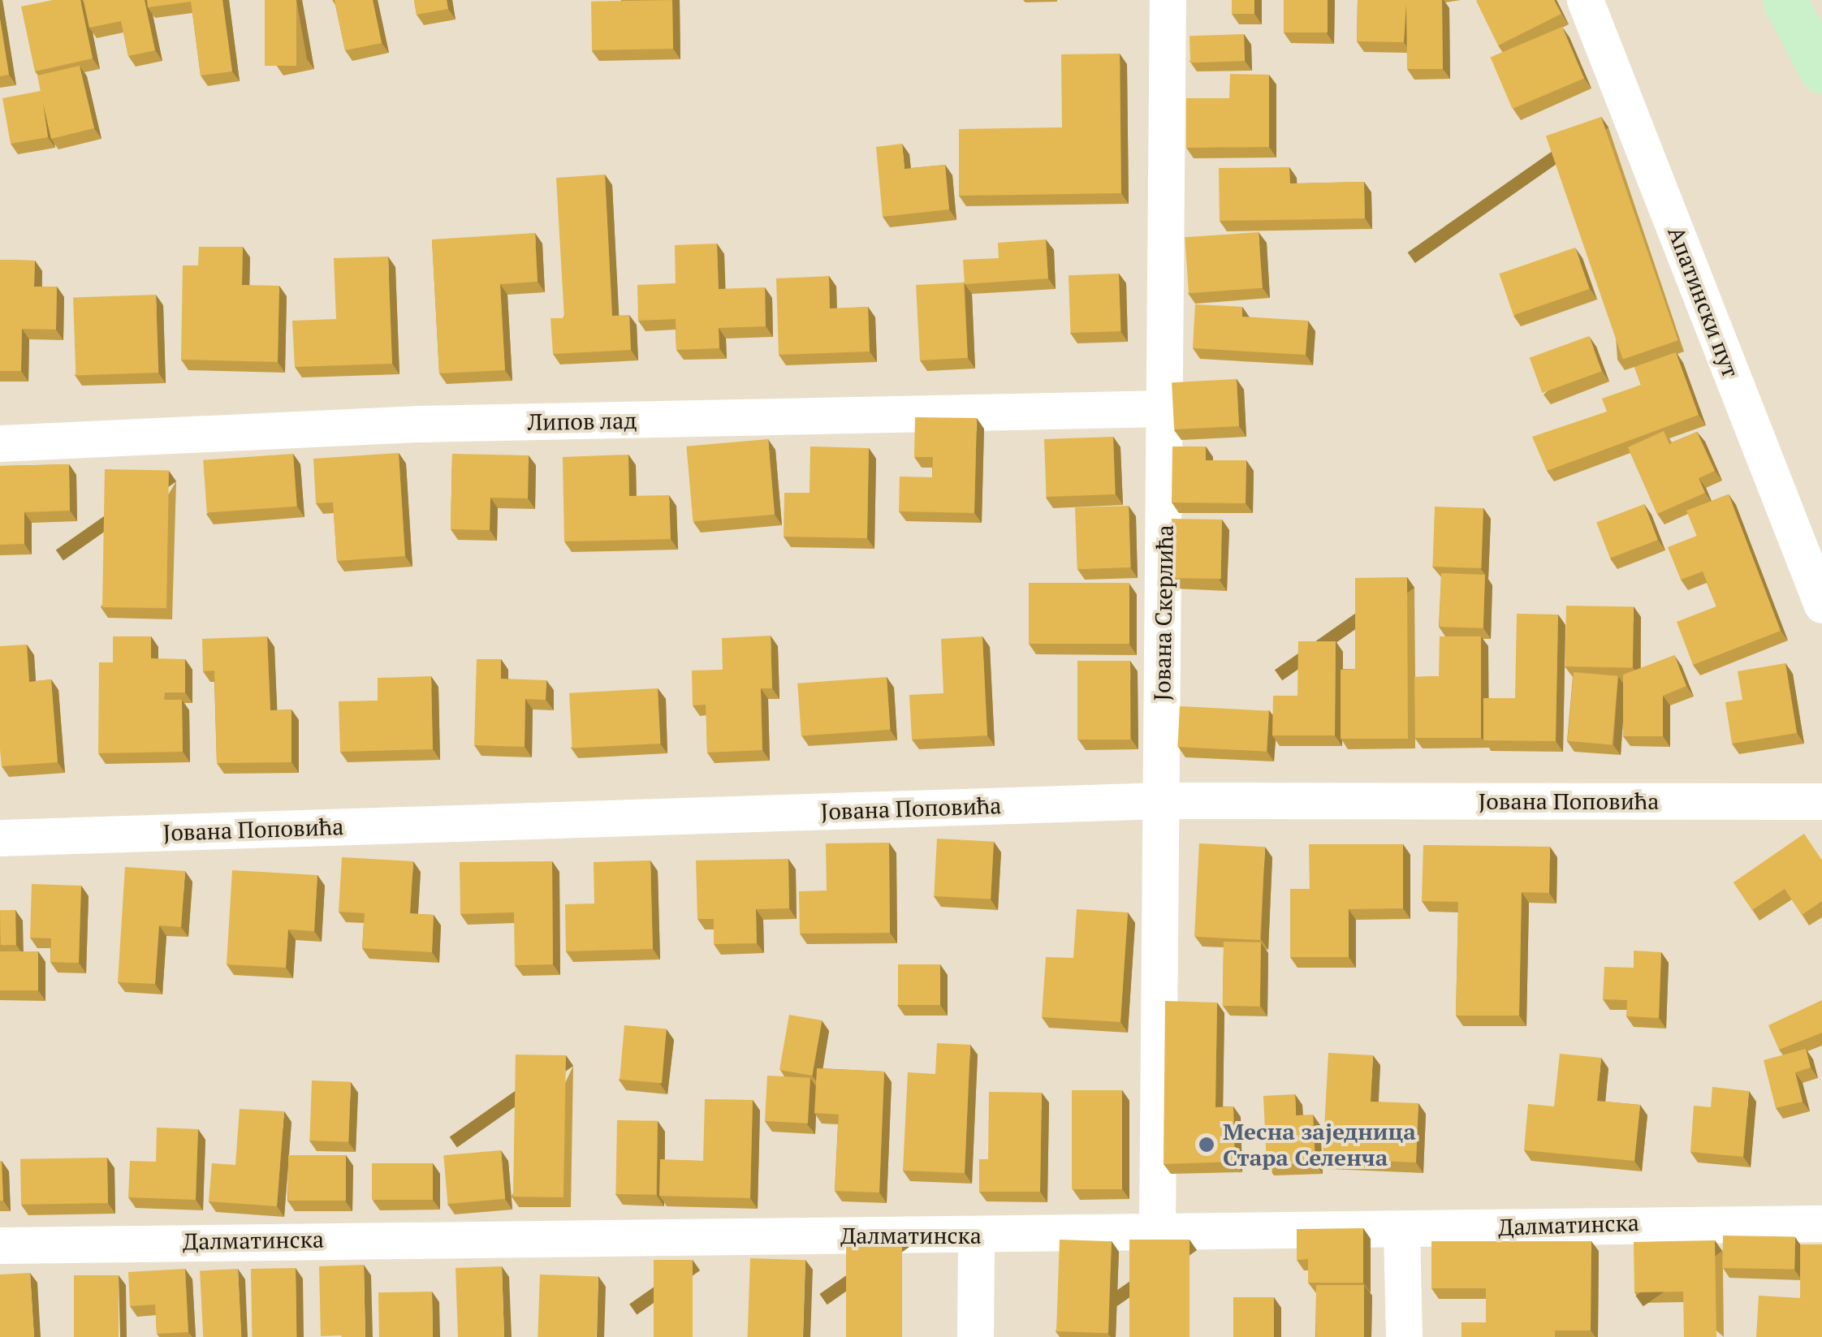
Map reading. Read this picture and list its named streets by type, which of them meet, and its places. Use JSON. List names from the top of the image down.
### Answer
{
  "streets": {
    "street": [
      "Апатински пут",
      "Липов лад",
      "Јована Скерлића",
      "Јована Поповића",
      "Далматинска"
    ]
  },
  "crossings": [
    ["Липов лад", "Јована Скерлића"],
    ["Јована Скерлића", "Јована Поповића"],
    ["Јована Скерлића", "Далматинска"]
  ],
  "places": ["Месна заједница Стара Селенча"]
}
